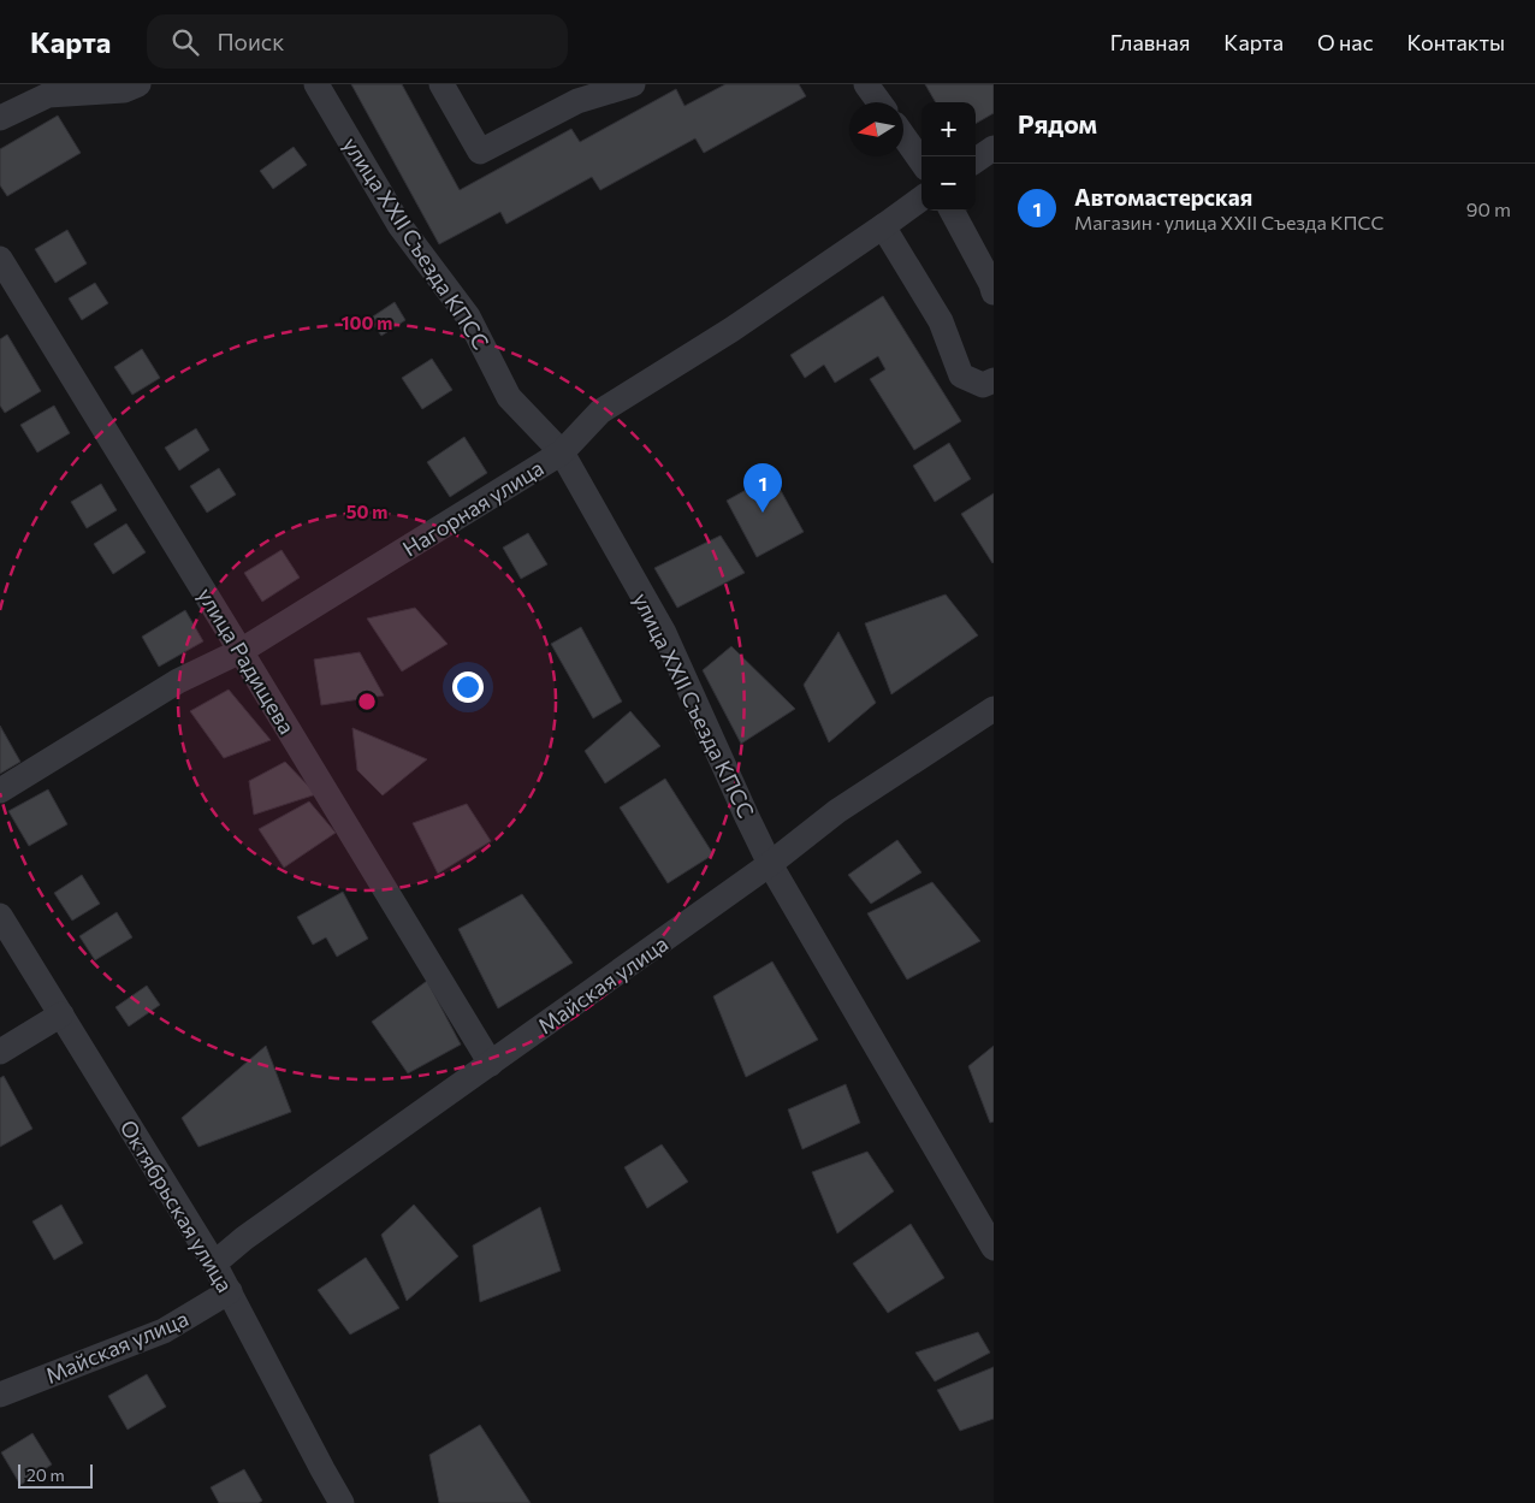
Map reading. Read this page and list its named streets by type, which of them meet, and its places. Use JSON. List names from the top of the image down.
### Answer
{
  "streets": {
    "street": [
      "улица XXII Съезда КПСС",
      "Нагорная улица",
      "улица Радищева",
      "Майская улица",
      "Октябрьская улица"
    ]
  },
  "crossings": [
    ["улица XXII Съезда КПСС", "Нагорная улица"],
    ["улица XXII Съезда КПСС", "Майская улица"],
    ["Нагорная улица", "улица Радищева"],
    ["улица Радищева", "Майская улица"],
    ["Майская улица", "Октябрьская улица"]
  ],
  "scale_bar": "20 m",
  "north": "left",
  "page": {
    "header": "Карта",
    "search": "Поиск",
    "nav": [
      "Главная",
      "Карта",
      "О нас",
      "Контакты"
    ],
    "heading": "Рядом",
    "map_buttons": ["+", "−"],
    "list": [
      {
        "mark": "1",
        "name": "Автомастерская",
        "note": "Магазин · улица XXII Съезда КПСС",
        "value": "90 m"
      }
    ],
    "pins": "1",
    "scale": "20 m"
  },
  "rings": ["100 m", "50 m"]
}
